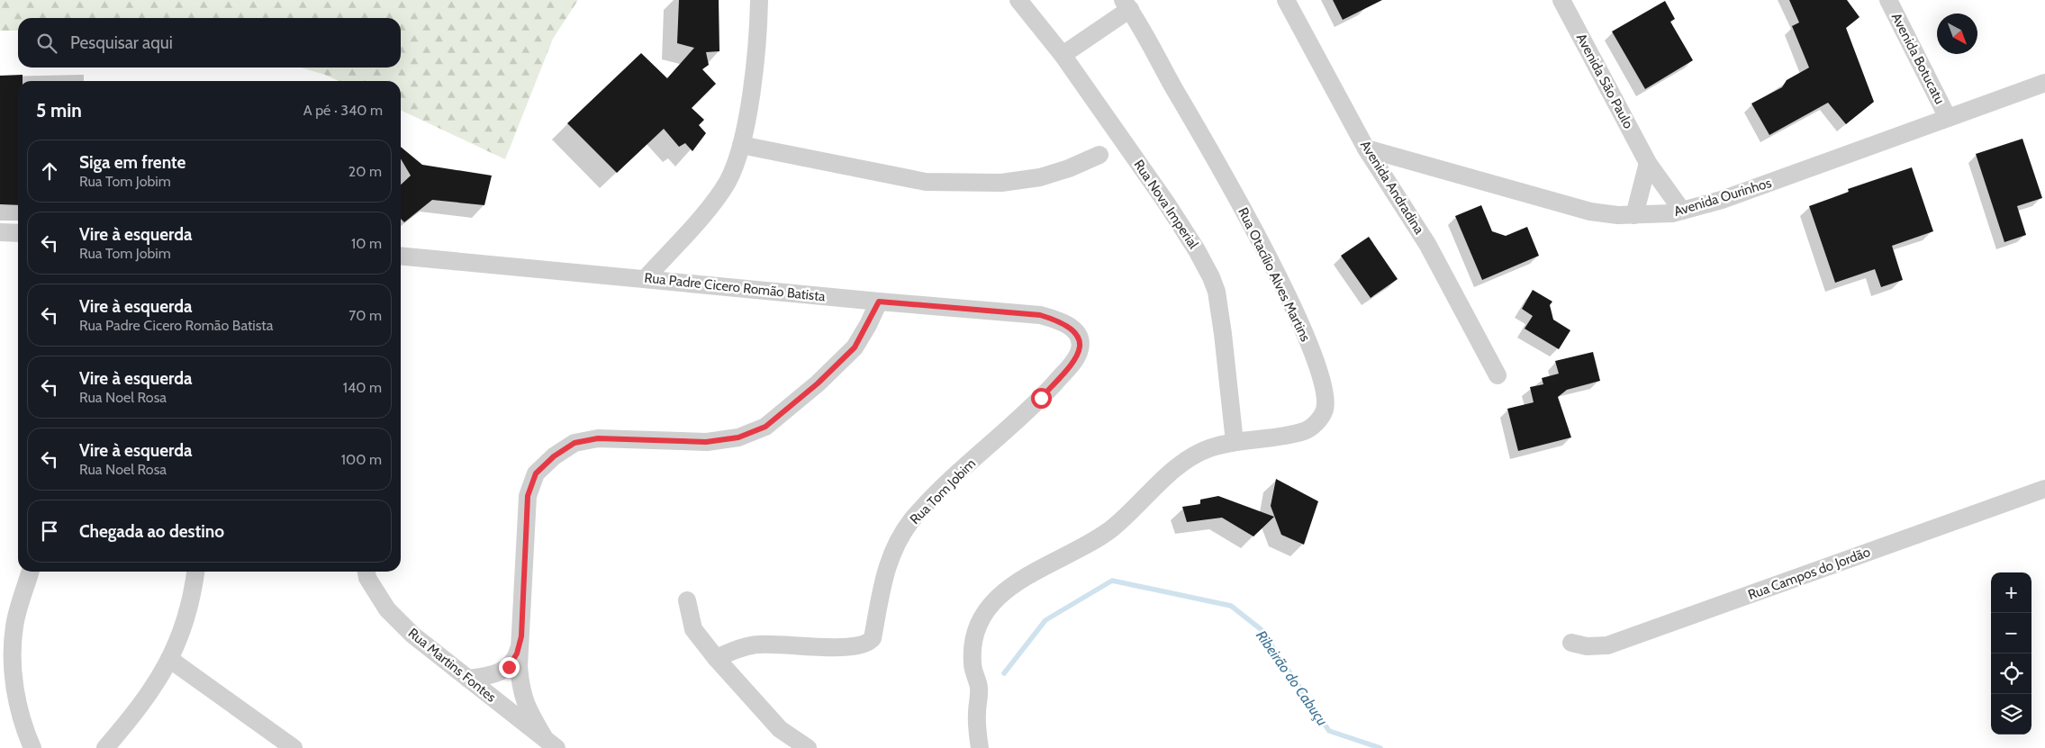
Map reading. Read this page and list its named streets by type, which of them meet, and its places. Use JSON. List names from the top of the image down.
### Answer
{
  "streets": {
    "street": [
      "Avenida Botucatu",
      "Avenida São Paulo",
      "Avenida Andradina",
      "Avenida Ourinhos",
      "Rua Nova Imperial",
      "Rua Otacílio Alves Martins",
      "Rua Padre Cicero Romão Batista",
      "Rua Tom Jobim",
      "Rua Campos do Jordão",
      "Rua Martins Fontes"
    ]
  },
  "crossings": [
    ["Avenida Botucatu", "Avenida Ourinhos"],
    ["Avenida São Paulo", "Avenida Ourinhos"],
    ["Avenida Andradina", "Avenida Ourinhos"],
    ["Rua Nova Imperial", "Rua Otacílio Alves Martins"],
    ["Rua Padre Cicero Romão Batista", "Rua Tom Jobim"]
  ],
  "water": ["Ribeirão do Cabuçu"],
  "north": "bottom right",
  "page": {
    "search": "Pesquisar aqui",
    "heading": ["5 min", "A pé · 340 m"],
    "list": [
      ["Siga em frente", "Rua Tom Jobim", "20 m"],
      ["Vire à esquerda", "Rua Tom Jobim", "10 m"],
      ["Vire à esquerda", "Rua Padre Cicero Romão Batista", "70 m"],
      ["Vire à esquerda", "Rua Noel Rosa", "140 m"],
      ["Vire à esquerda", "Rua Noel Rosa", "100 m"],
      "Chegada ao destino"
    ],
    "map_buttons": ["+", "−"]
  }
}
